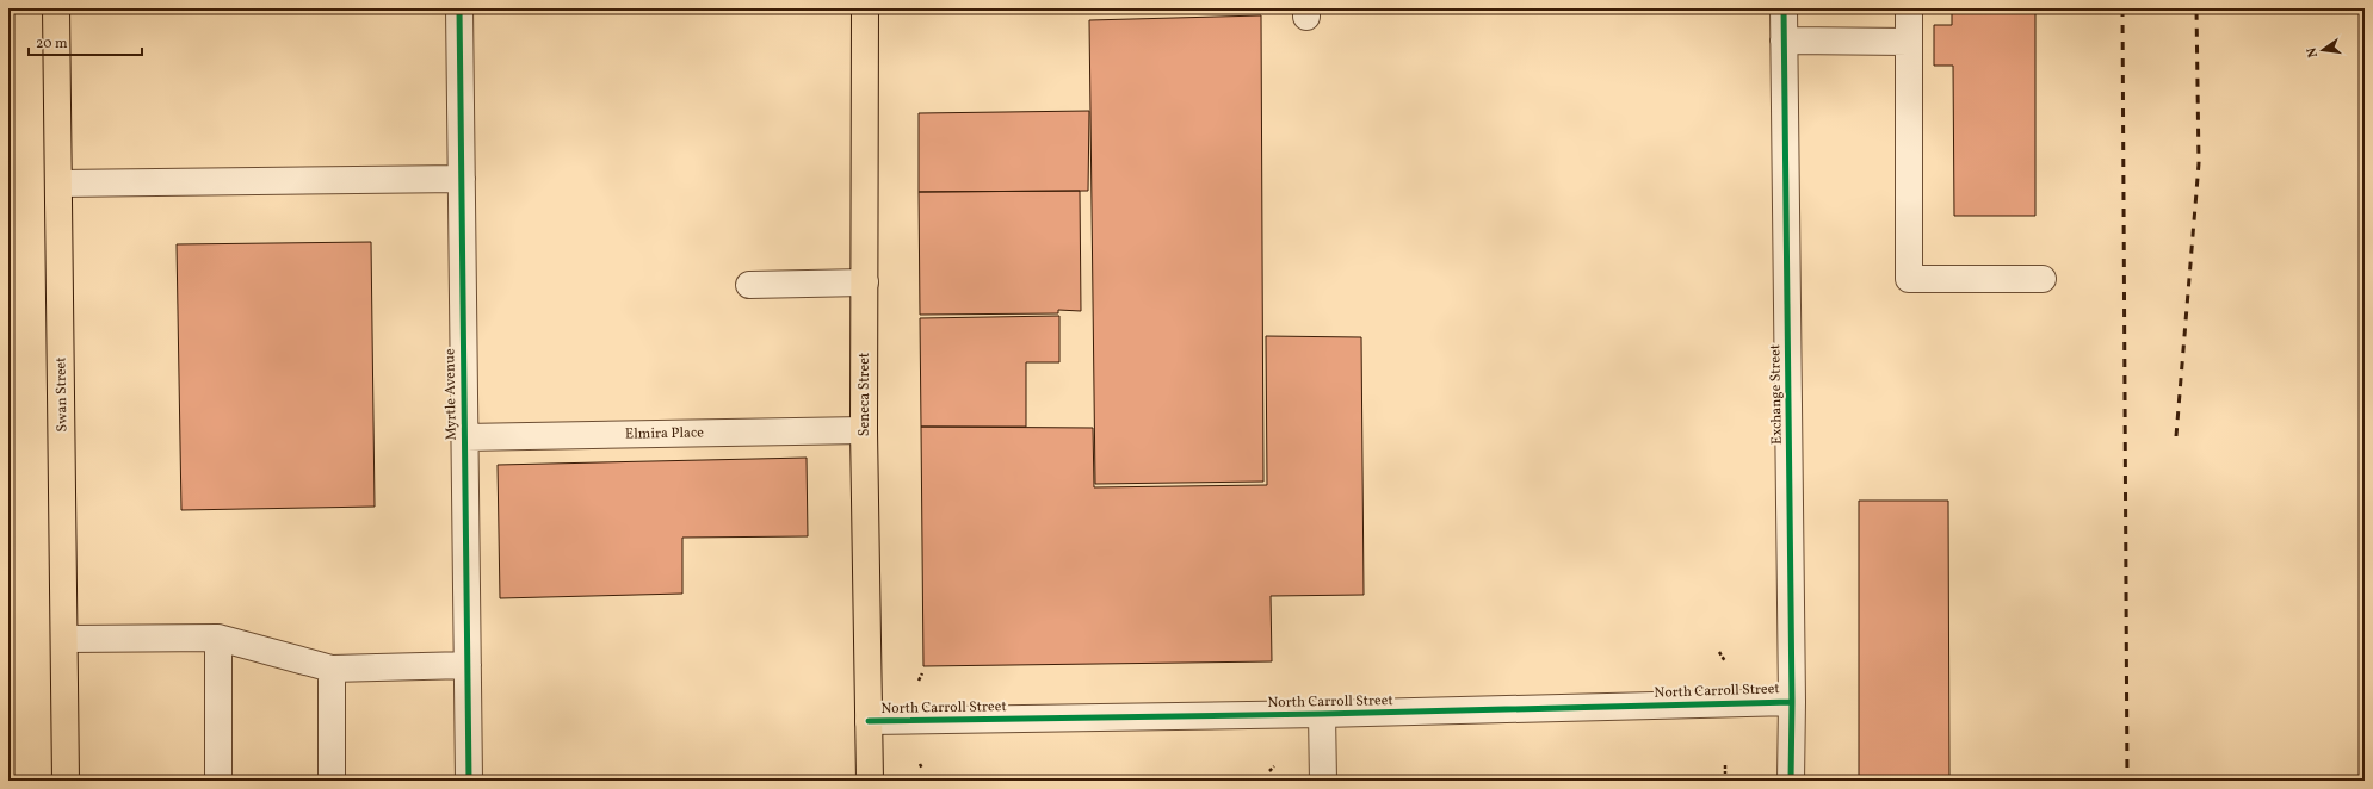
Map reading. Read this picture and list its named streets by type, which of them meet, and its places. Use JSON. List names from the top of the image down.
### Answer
{
  "streets": {
    "main road": ["Swan Street", "Seneca Street"],
    "street": [
      "Myrtle Avenue",
      "Exchange Street",
      "Elmira Place",
      "North Carroll Street"
    ]
  },
  "crossings": [
    ["Myrtle Avenue", "Elmira Place"],
    ["Seneca Street", "Elmira Place"],
    ["Seneca Street", "North Carroll Street"],
    ["Exchange Street", "North Carroll Street"]
  ],
  "scale_bar": "20 m",
  "north": "left"
}
